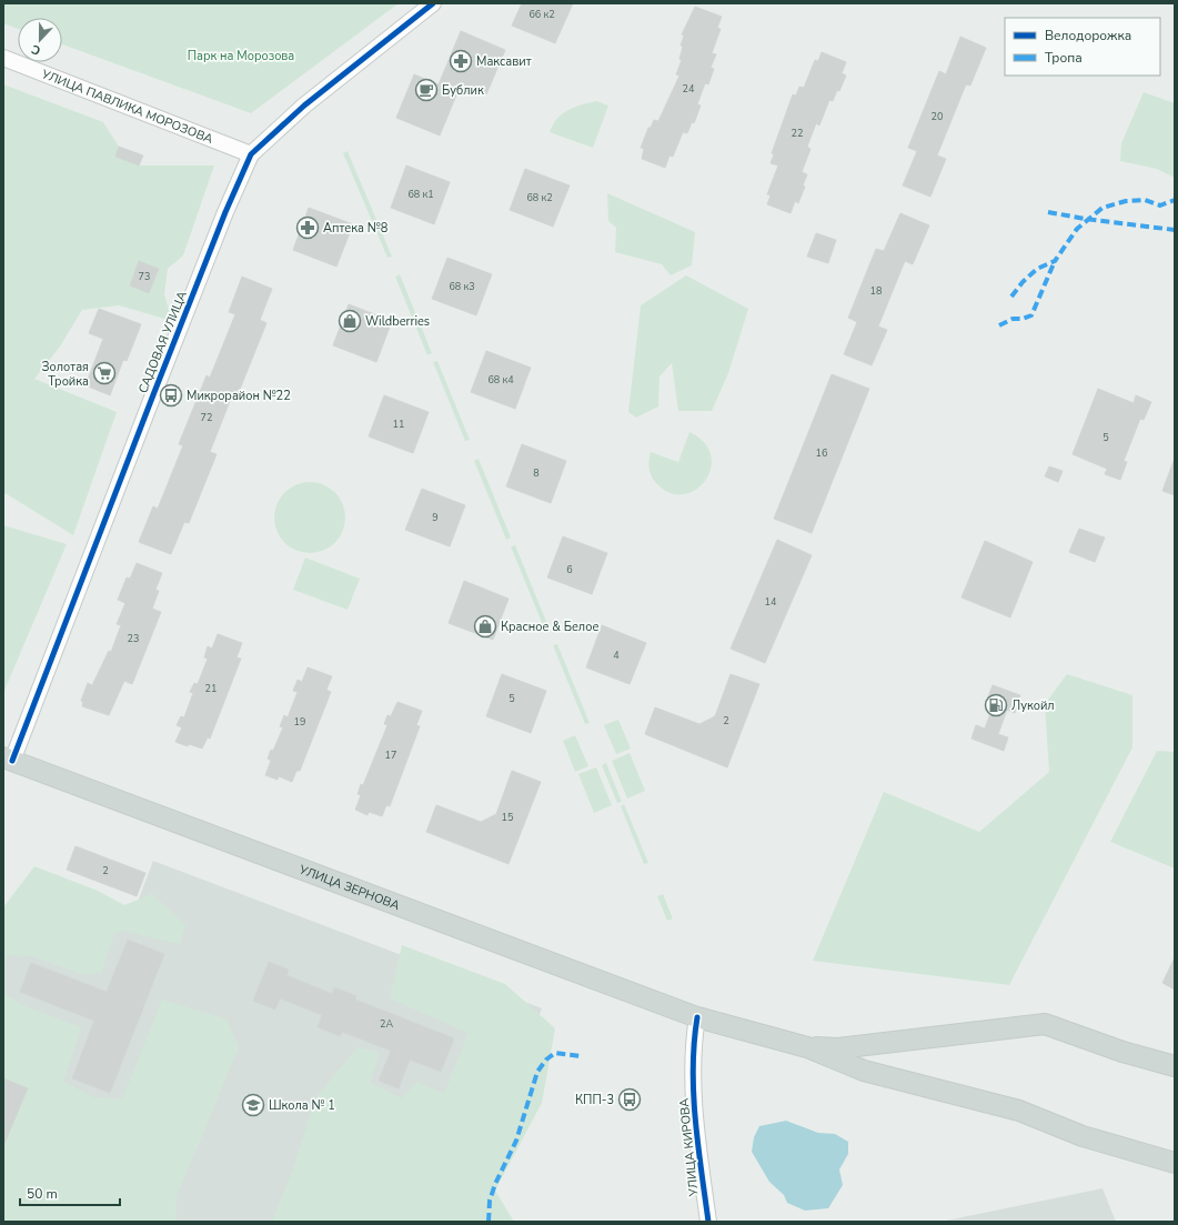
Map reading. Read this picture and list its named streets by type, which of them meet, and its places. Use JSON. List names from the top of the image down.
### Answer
{
  "streets": {
    "main road": ["УЛИЦА ЗЕРНОВА"],
    "street": ["УЛИЦА ПАВЛИКА МОРОЗОВА", "САДОВАЯ УЛИЦА", "УЛИЦА КИРОВА"]
  },
  "crossings": [
    ["УЛИЦА ПАВЛИКА МОРОЗОВА", "САДОВАЯ УЛИЦА"],
    ["САДОВАЯ УЛИЦА", "УЛИЦА ЗЕРНОВА"],
    ["УЛИЦА ЗЕРНОВА", "УЛИЦА КИРОВА"]
  ],
  "parks": ["Парк на Морозова"],
  "places": {
    "pharmacy": ["Максавит", "Аптека №8"],
    "cafe": ["Бублик"],
    "shop": ["Wildberries", "Красное & Белое"],
    "supermarket": ["Золотая Тройка"],
    "bus stop": ["Микрорайон №22", "КПП-3"],
    "fuel station": ["Лукойл"],
    "school or university": ["Школа № 1"]
  },
  "house_numbers": [
    "66 к2",
    "24",
    "20",
    "22",
    "68 к1",
    "68 к2",
    "73",
    "68 к3",
    "18",
    "68 к4",
    "72",
    "11",
    "5",
    "16",
    "8",
    "9",
    "6",
    "14",
    "23",
    "4",
    "21",
    "5",
    "2",
    "19",
    "17",
    "15",
    "2",
    "2А"
  ],
  "legend": ["Велодорожка", "Тропа"],
  "scale_bar": "50 m",
  "north": "bottom"
}
